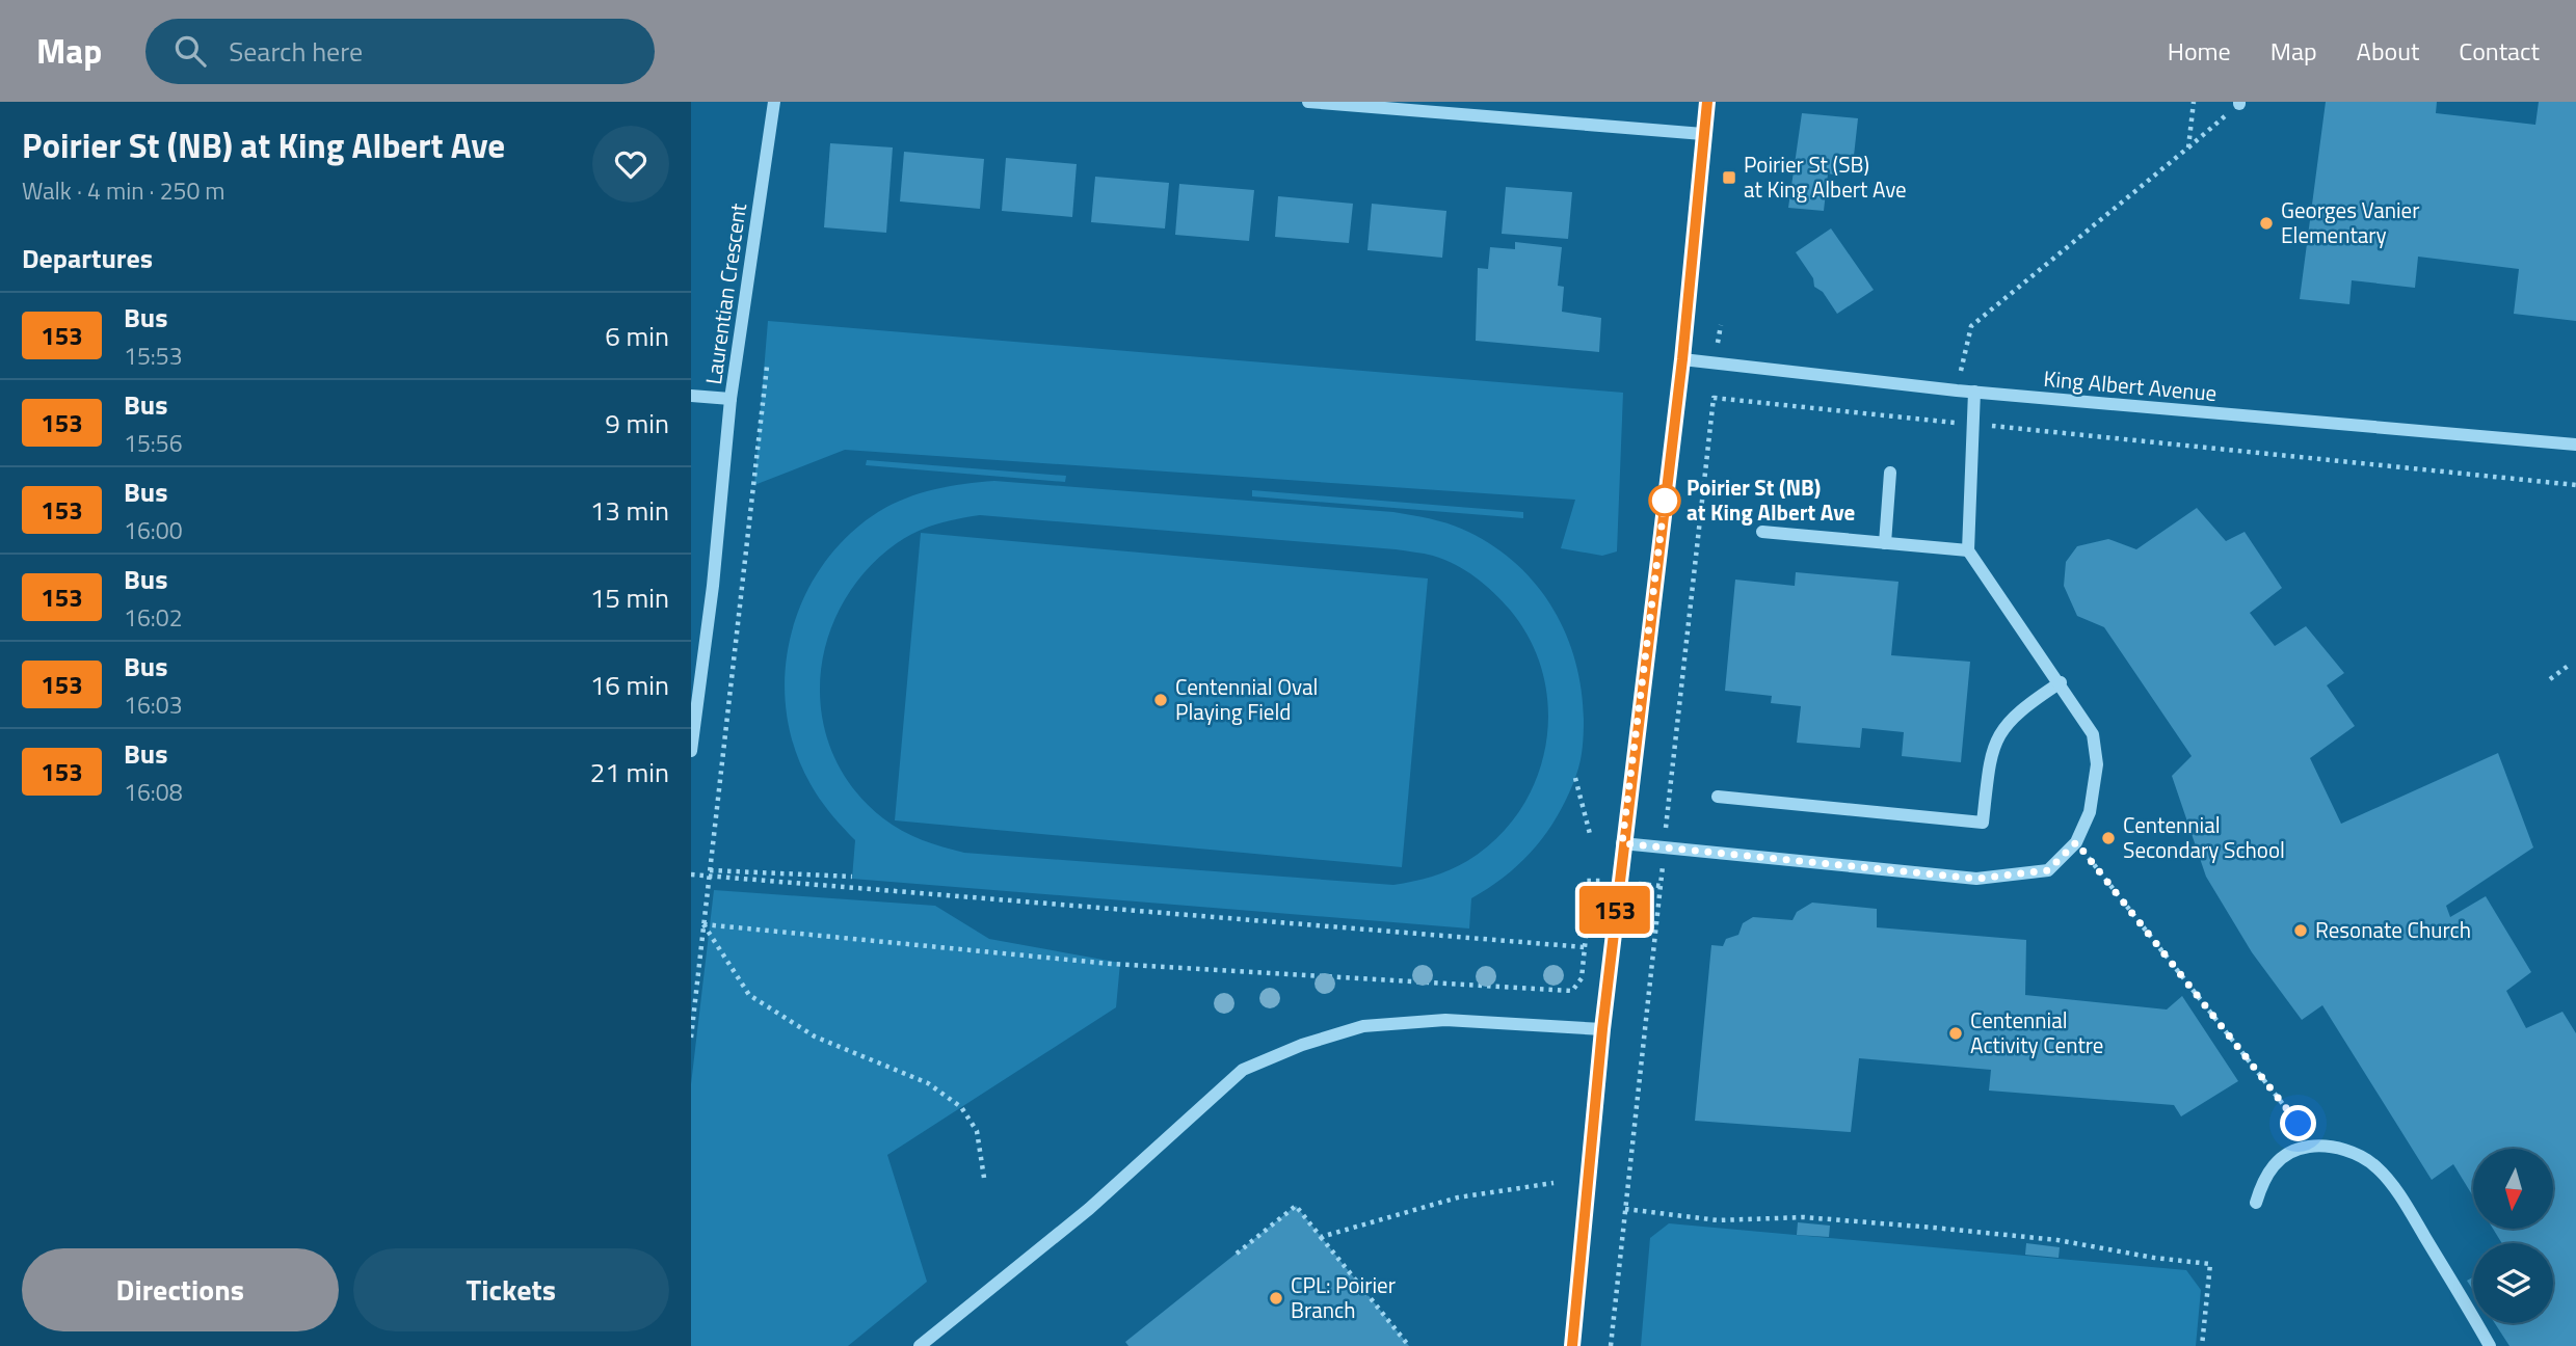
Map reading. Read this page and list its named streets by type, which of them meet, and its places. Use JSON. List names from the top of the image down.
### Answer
{
  "streets": {
    "street": ["Laurentian Crescent", "King Albert Avenue"]
  },
  "places": {
    "transit": ["Poirier St (SB) at King Albert Ave"],
    "other": [
      "Georges Vanier Elementary",
      "Poirier St (NB) at King Albert Ave",
      "Centennial Oval Playing Field",
      "Centennial Secondary School",
      "Resonate Church",
      "Centennial Activity Centre",
      "CPL: Poirier Branch"
    ]
  },
  "lines": ["bus line 153"],
  "north": "bottom",
  "page": {
    "header": "Map",
    "search": "Search here",
    "nav": [
      "Home",
      "Map",
      "About",
      "Contact"
    ],
    "heading": [
      ["Poirier St (NB) at King Albert Ave", "Walk · 4 min · 250 m"],
      "Departures"
    ],
    "on_map": "153",
    "list": [
      {
        "mark": "153",
        "name": "Bus",
        "note": "15:53",
        "value": "6 min"
      },
      {
        "mark": "153",
        "name": "Bus",
        "note": "15:56",
        "value": "9 min"
      },
      {
        "mark": "153",
        "name": "Bus",
        "note": "16:00",
        "value": "13 min"
      },
      {
        "mark": "153",
        "name": "Bus",
        "note": "16:02",
        "value": "15 min"
      },
      {
        "mark": "153",
        "name": "Bus",
        "note": "16:03",
        "value": "16 min"
      },
      {
        "mark": "153",
        "name": "Bus",
        "note": "16:08",
        "value": "21 min"
      }
    ],
    "buttons": ["Directions", "Tickets"]
  }
}
